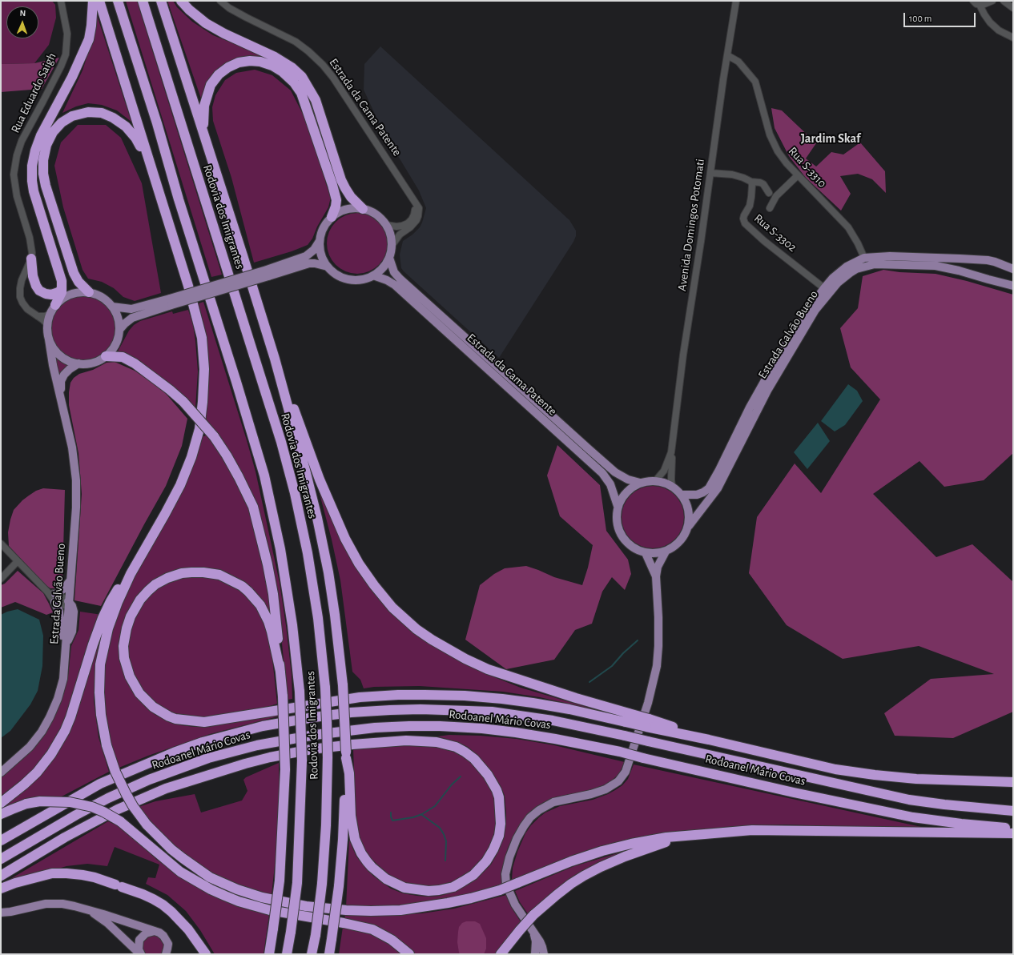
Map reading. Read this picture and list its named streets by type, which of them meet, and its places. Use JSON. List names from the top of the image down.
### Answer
{
  "streets": {
    "highway": ["Rodovia dos Imigrantes", "Rodoanel Mário Covas"],
    "main road": ["Estrada da Cama Patente", "Estrada Galvão Bueno"],
    "street": [
      "Rua Eduardo Saigh",
      "Rua S-3310",
      "Avenida Domingos Potomati",
      "Rua S-3302"
    ]
  },
  "crossings": [
    ["Rua Eduardo Saigh", "Estrada Galvão Bueno"],
    ["Estrada da Cama Patente", "Avenida Domingos Potomati"],
    ["Estrada da Cama Patente", "Estrada Galvão Bueno"],
    ["Rua S-3310", "Avenida Domingos Potomati"],
    ["Rua S-3310", "Estrada Galvão Bueno"],
    ["Avenida Domingos Potomati", "Estrada Galvão Bueno"],
    ["Rua S-3302", "Estrada Galvão Bueno"]
  ],
  "districts": ["Jardim Skaf"],
  "scale_bar": "100 m",
  "north": "top"
}
